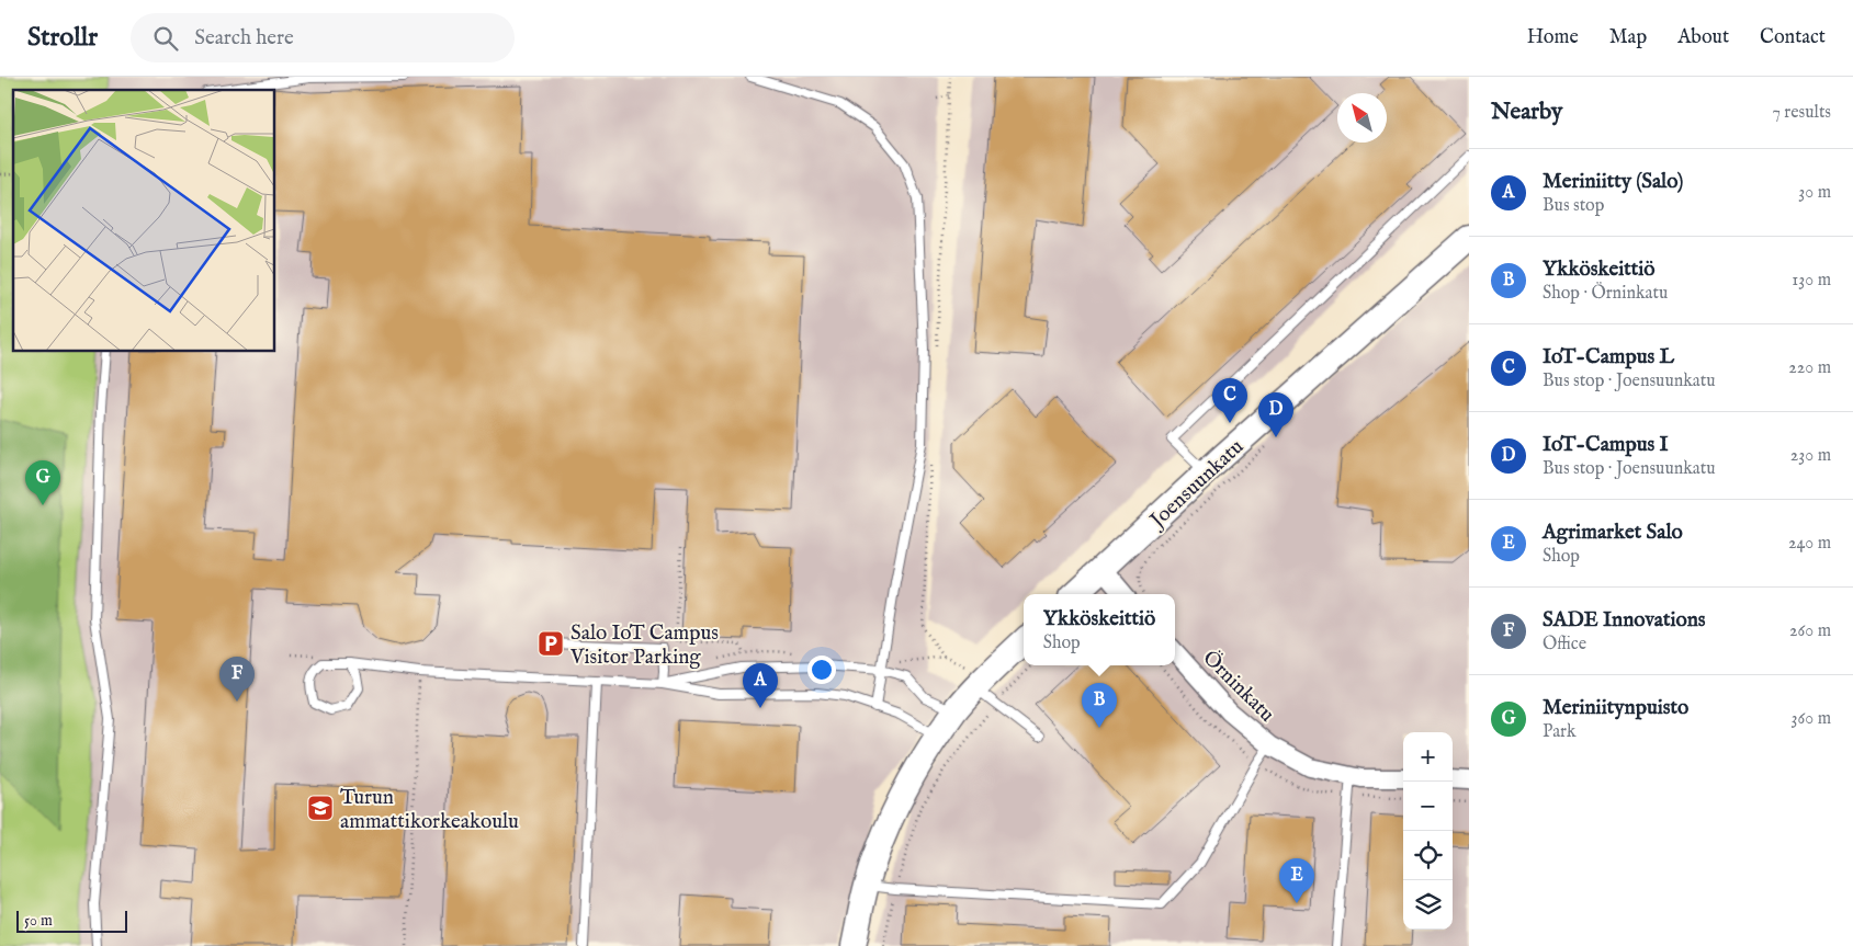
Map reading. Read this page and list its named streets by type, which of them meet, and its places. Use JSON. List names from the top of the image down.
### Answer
{
  "streets": {
    "street": ["Joensuunkatu", "Örninkatu"]
  },
  "places": {
    "parking": ["Salo IoT Campus Visitor Parking"],
    "school or university": ["Turun ammattikorkeakoulu"]
  },
  "scale_bar": "50 m",
  "north": "top left",
  "page": {
    "header": "Strollr",
    "search": "Search here",
    "nav": [
      "Home",
      "Map",
      "About",
      "Contact"
    ],
    "heading": ["Nearby", "7 results"],
    "list": [
      {
        "mark": "A",
        "name": "Meriniitty (Salo)",
        "note": "Bus stop",
        "value": "30 m"
      },
      {
        "mark": "B",
        "name": "Ykköskeittiö",
        "note": "Shop · Örninkatu",
        "value": "130 m"
      },
      {
        "mark": "C",
        "name": "IoT-Campus L",
        "note": "Bus stop · Joensuunkatu",
        "value": "220 m"
      },
      {
        "mark": "D",
        "name": "IoT-Campus I",
        "note": "Bus stop · Joensuunkatu",
        "value": "230 m"
      },
      {
        "mark": "E",
        "name": "Agrimarket Salo",
        "note": "Shop",
        "value": "240 m"
      },
      {
        "mark": "F",
        "name": "SADE Innovations",
        "note": "Office",
        "value": "260 m"
      },
      {
        "mark": "G",
        "name": "Meriniitynpuisto",
        "note": "Park",
        "value": "360 m"
      }
    ],
    "pins": [
      "C",
      "D",
      "G",
      "F",
      "A",
      "B",
      "E"
    ],
    "popup": ["Ykköskeittiö", "Shop"],
    "map_buttons": ["+", "−"],
    "scale": "50 m"
  }
}
